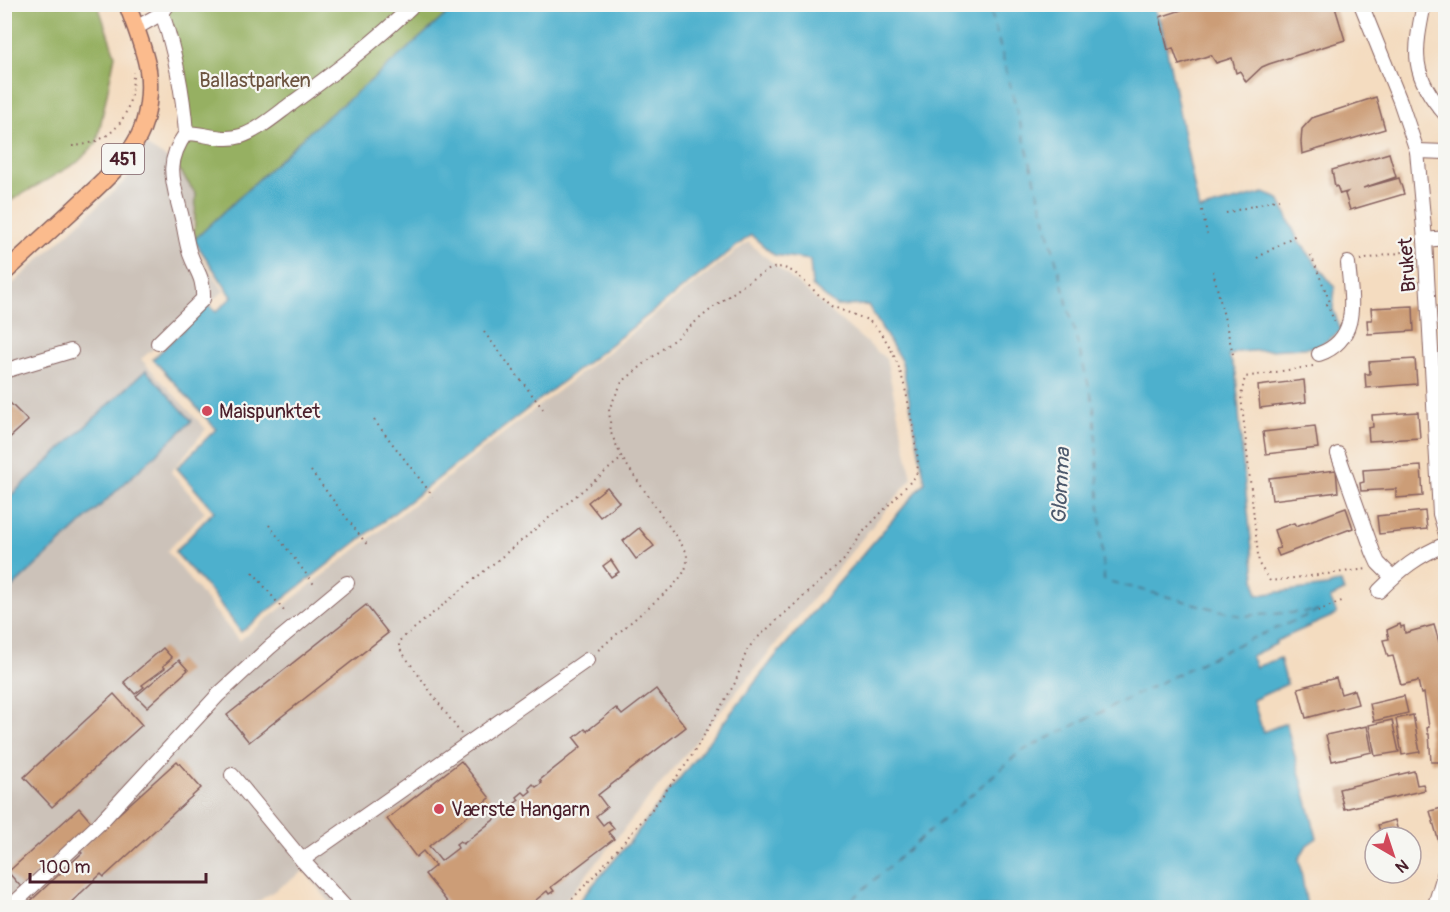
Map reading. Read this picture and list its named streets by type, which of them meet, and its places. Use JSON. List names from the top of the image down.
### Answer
{
  "streets": {
    "main road": ["451"],
    "street": ["Bruket"]
  },
  "water": ["Glomma"],
  "parks": ["Ballastparken"],
  "places": ["Maispunktet", "Værste Hangarn"],
  "scale_bar": "100 m",
  "north": "bottom right"
}
